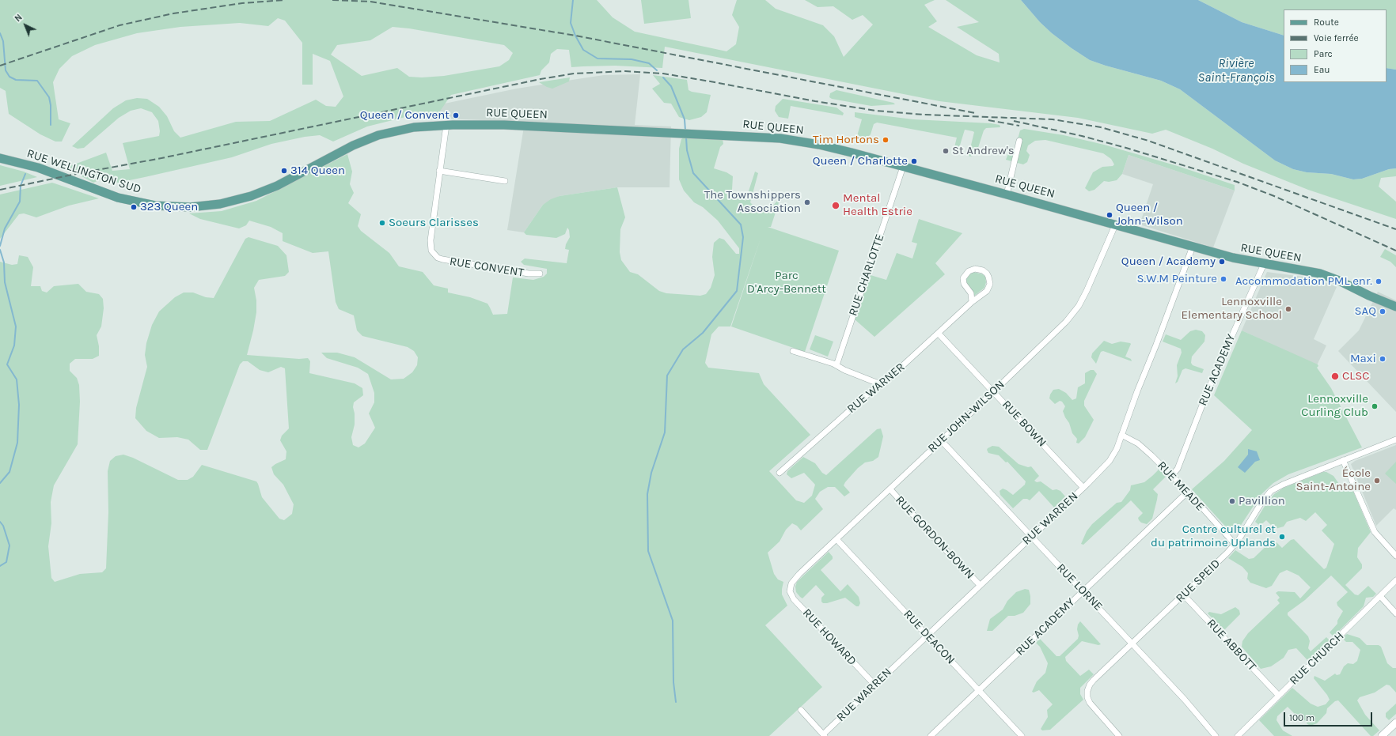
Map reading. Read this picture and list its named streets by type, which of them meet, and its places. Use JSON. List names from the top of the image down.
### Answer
{
  "streets": {
    "main road": ["RUE QUEEN", "RUE WELLINGTON SUD"],
    "street": [
      "RUE CONVENT",
      "RUE CHARLOTTE",
      "RUE ACADEMY",
      "RUE WARNER",
      "RUE JOHN-WILSON",
      "RUE BOWN",
      "RUE MEADE",
      "RUE WARREN",
      "RUE GORDON-BOWN",
      "RUE SPEID",
      "RUE LORNE",
      "RUE HOWARD",
      "RUE DEACON",
      "RUE ABBOTT",
      "RUE CHURCH"
    ]
  },
  "crossings": [
    ["RUE QUEEN", "RUE WELLINGTON SUD"],
    ["RUE QUEEN", "RUE CONVENT"],
    ["RUE QUEEN", "RUE CHARLOTTE"],
    ["RUE QUEEN", "RUE ACADEMY"],
    ["RUE QUEEN", "RUE JOHN-WILSON"],
    ["RUE QUEEN", "RUE WARREN"],
    ["RUE ACADEMY", "RUE MEADE"],
    ["RUE ACADEMY", "RUE LORNE"],
    ["RUE ACADEMY", "RUE DEACON"],
    ["RUE WARNER", "RUE BOWN"],
    ["RUE JOHN-WILSON", "RUE BOWN"],
    ["RUE JOHN-WILSON", "RUE GORDON-BOWN"],
    ["RUE JOHN-WILSON", "RUE LORNE"],
    ["RUE JOHN-WILSON", "RUE HOWARD"],
    ["RUE JOHN-WILSON", "RUE DEACON"],
    ["RUE BOWN", "RUE WARREN"],
    ["RUE MEADE", "RUE WARREN"],
    ["RUE MEADE", "RUE SPEID"],
    ["RUE WARREN", "RUE GORDON-BOWN"],
    ["RUE WARREN", "RUE LORNE"],
    ["RUE WARREN", "RUE HOWARD"],
    ["RUE WARREN", "RUE DEACON"],
    ["RUE SPEID", "RUE LORNE"],
    ["RUE SPEID", "RUE ABBOTT"],
    ["RUE ABBOTT", "RUE CHURCH"]
  ],
  "water": ["Rivière Saint-François"],
  "parks": ["Parc D'Arcy-Bennett"],
  "places": [
    "Queen / Convent",
    "Tim Hortons",
    "St Andrew's",
    "Queen / Charlotte",
    "314 Queen",
    "The Townshippers Association",
    "Mental Health Estrie",
    "323 Queen",
    "Queen / John-Wilson",
    "Soeurs Clarisses",
    "Queen / Academy",
    "S.W.M Peinture",
    "Accommodation PML enr.",
    "Lennoxville Elementary School",
    "SAQ",
    "Maxi",
    "CLSC",
    "Lennoxville Curling Club",
    "École Saint-Antoine",
    "Pavillion",
    "Centre culturel et du patrimoine Uplands"
  ],
  "legend": [
    "Route",
    "Voie ferrée",
    "Parc",
    "Eau"
  ],
  "scale_bar": "100 m",
  "north": "top left"
}
